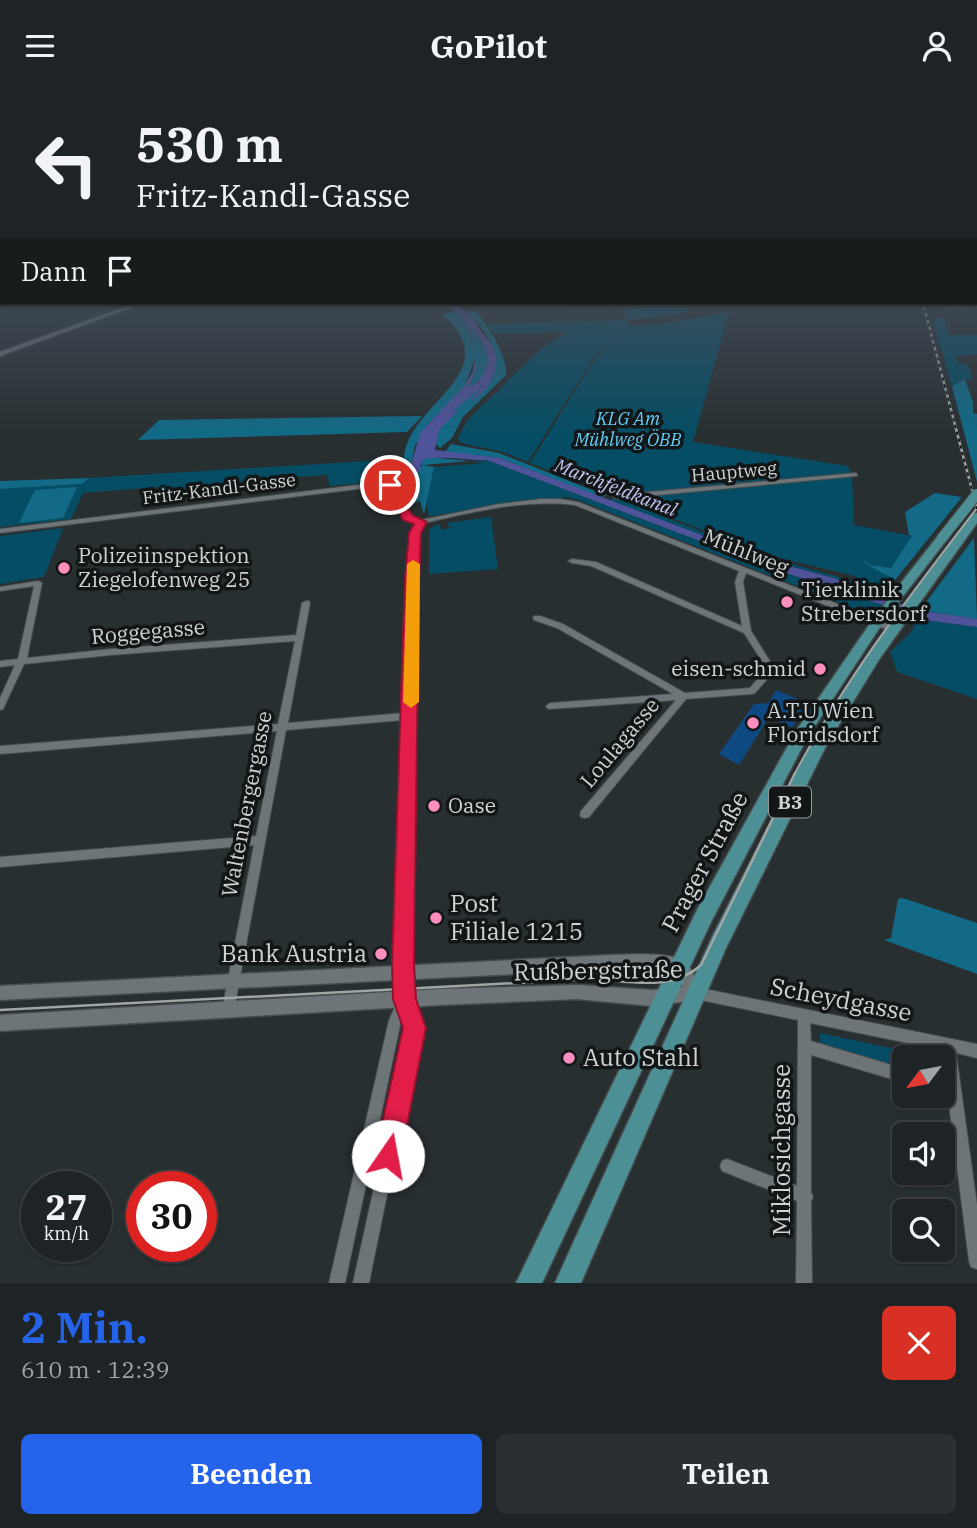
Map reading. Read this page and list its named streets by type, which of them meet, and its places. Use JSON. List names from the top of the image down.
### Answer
{
  "streets": {
    "main road": ["B3", "Prager Straße"],
    "street": [
      "Hauptweg",
      "Fritz-Kandl-Gasse",
      "Mühlweg",
      "Roggegasse",
      "Loulagasse",
      "Waltenbergergasse",
      "Rußbergstraße",
      "Scheydgasse",
      "Miklosichgasse"
    ]
  },
  "crossings": [
    ["Fritz-Kandl-Gasse", "Mühlweg"],
    ["Mühlweg", "B3"],
    ["Mühlweg", "Prager Straße"],
    ["Roggegasse", "Waltenbergergasse"],
    ["B3", "Rußbergstraße"],
    ["B3", "Scheydgasse"],
    ["Waltenbergergasse", "Rußbergstraße"],
    ["Prager Straße", "Rußbergstraße"],
    ["Rußbergstraße", "Scheydgasse"],
    ["Scheydgasse", "Miklosichgasse"]
  ],
  "water": ["Marchfeldkanal"],
  "parks": ["KLG Am Mühlweg ÖBB"],
  "places": [
    "Polizeiinspektion Ziegelofenweg 25",
    "Tierklinik Strebersdorf",
    "eisen-schmid",
    "A.T.U Wien Floridsdorf",
    "Oase",
    "Post Filiale 1215",
    "Bank Austria",
    "Auto Stahl"
  ],
  "north": "bottom left",
  "page": {
    "header": "GoPilot",
    "turn": ["530 m", "Fritz-Kandl-Gasse"],
    "then": "Dann",
    "speed": "27 km/h",
    "limit": "30",
    "heading": ["2 Min.", "610 m · 12:39"],
    "buttons": ["Beenden", "Teilen"]
  }
}
